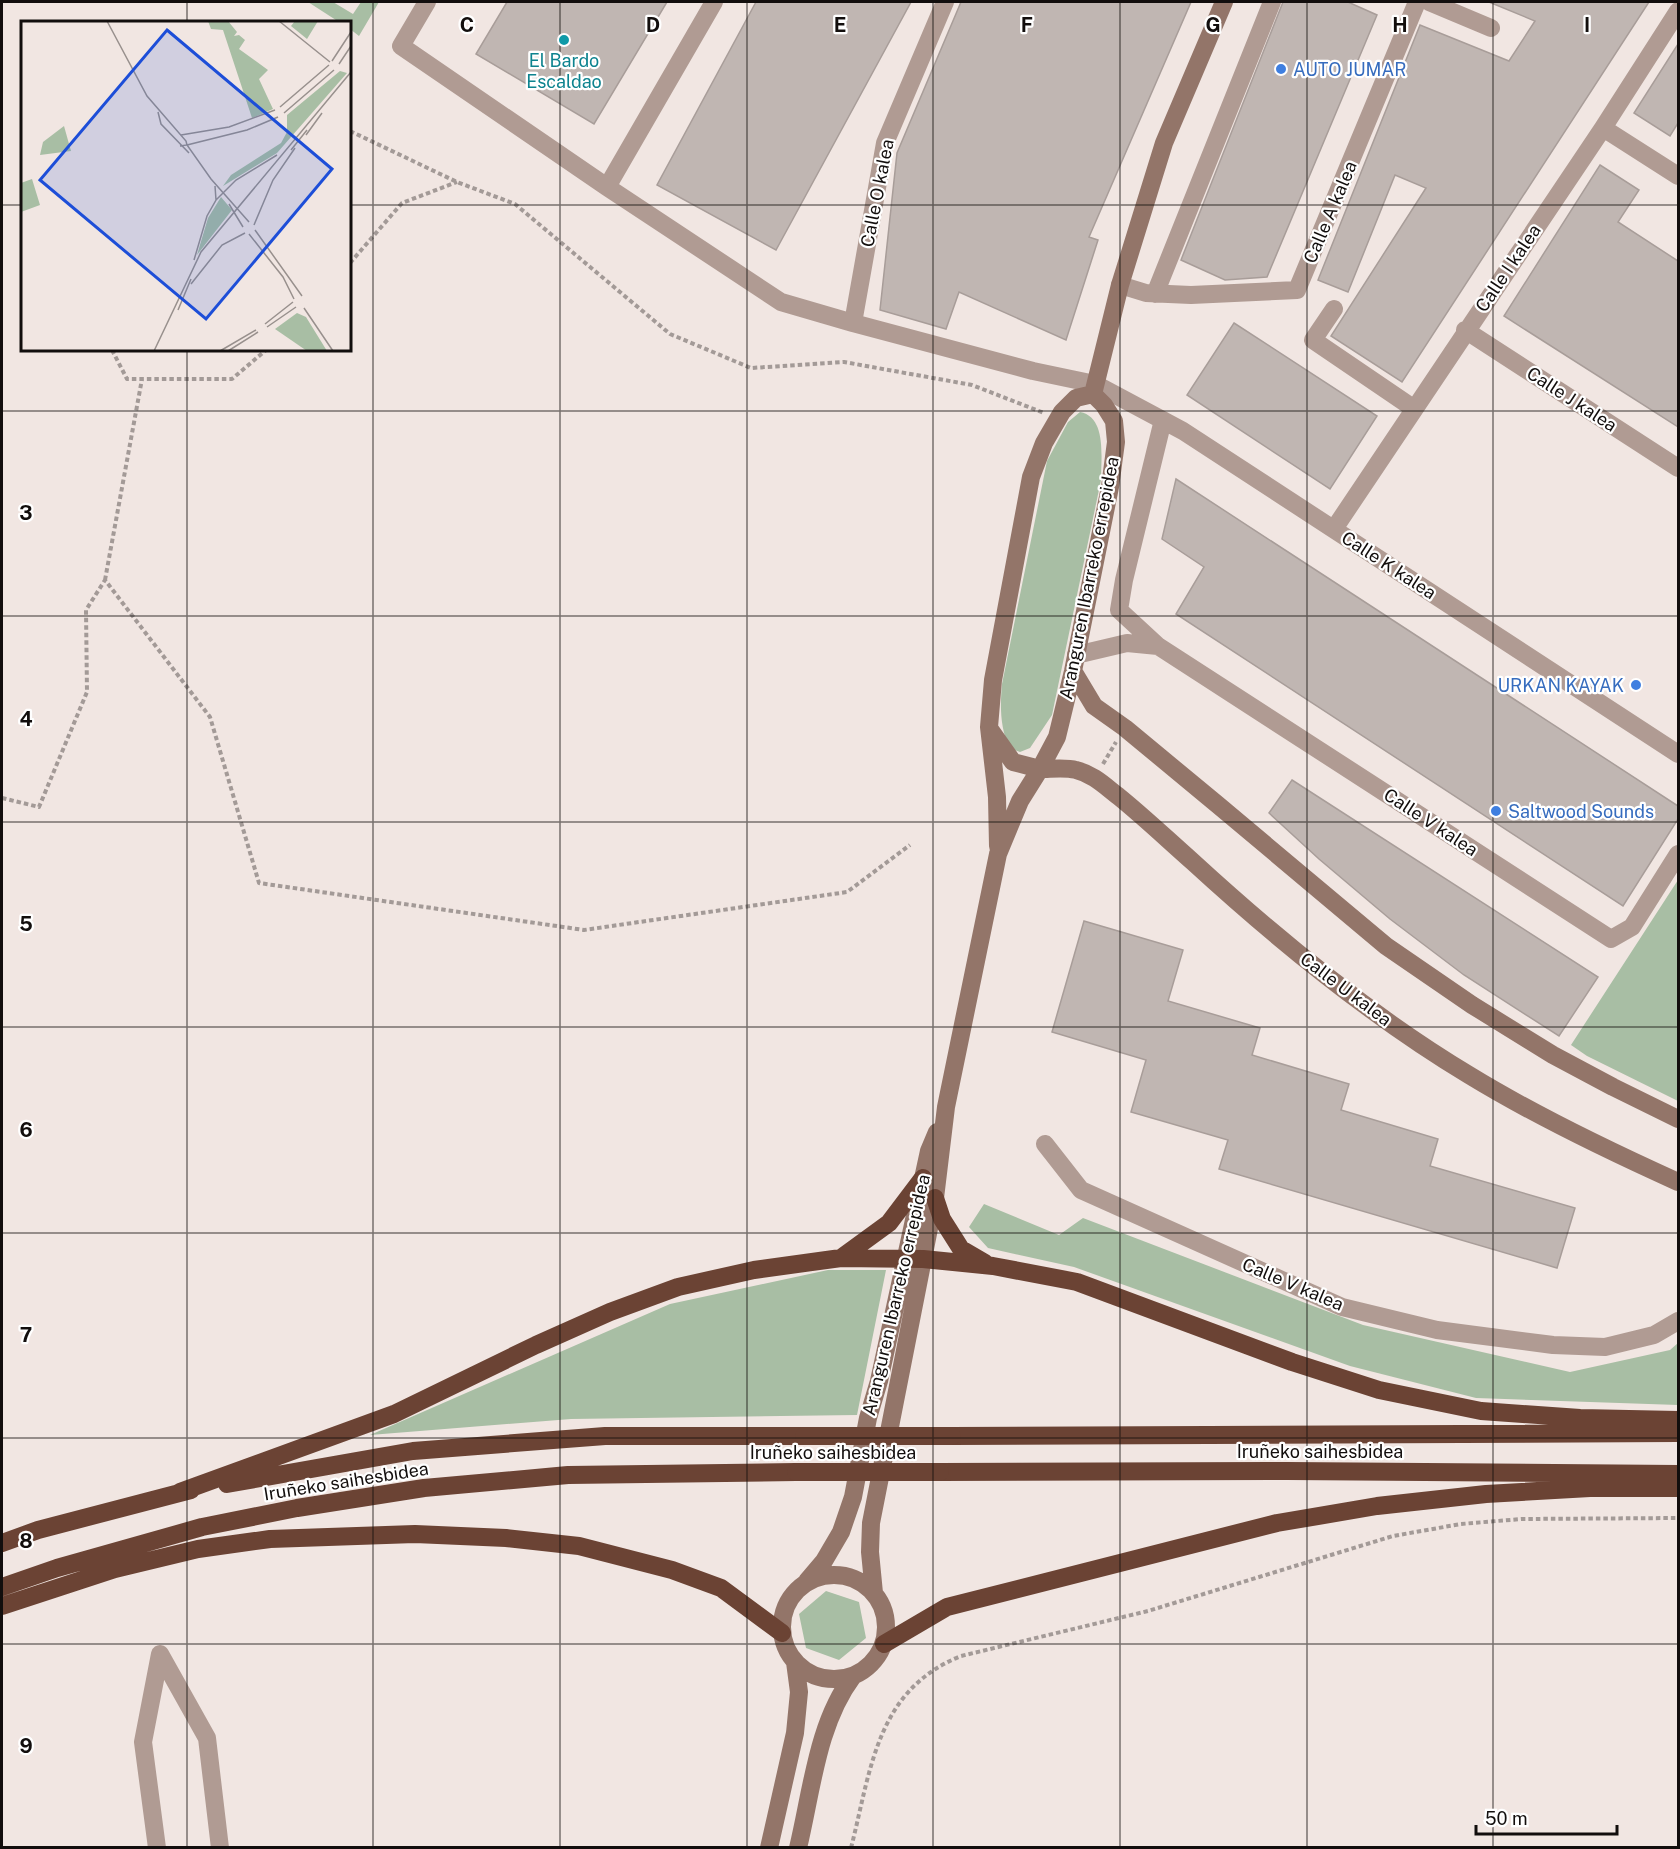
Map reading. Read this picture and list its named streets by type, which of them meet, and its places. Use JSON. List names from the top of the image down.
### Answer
{
  "streets": {
    "highway": ["Iruñeko saihesbidea"],
    "street": [
      "Calle O kalea",
      "Calle A kalea",
      "Calle I kalea",
      "Calle J kalea",
      "Calle K kalea",
      "Aranguren Ibarreko errepidea",
      "Calle V kalea",
      "Calle U kalea"
    ]
  },
  "crossings": [
    ["Calle I kalea", "Calle J kalea"],
    ["Calle I kalea", "Calle K kalea"],
    ["Calle K kalea", "Aranguren Ibarreko errepidea"],
    ["Calle K kalea", "Calle V kalea"],
    ["Aranguren Ibarreko errepidea", "Calle V kalea"],
    ["Aranguren Ibarreko errepidea", "Calle U kalea"]
  ],
  "places": [
    "El Bardo Escaldao",
    "AUTO JUMAR",
    "URKAN KAYAK",
    "Saltwood Sounds"
  ],
  "scale_bar": "50 m",
  "grid": {
    "columns": [
      "C",
      "D",
      "E",
      "F",
      "G",
      "H",
      "I"
    ],
    "rows": [
      "3",
      "4",
      "5",
      "6",
      "7",
      "8",
      "9"
    ]
  }
}
